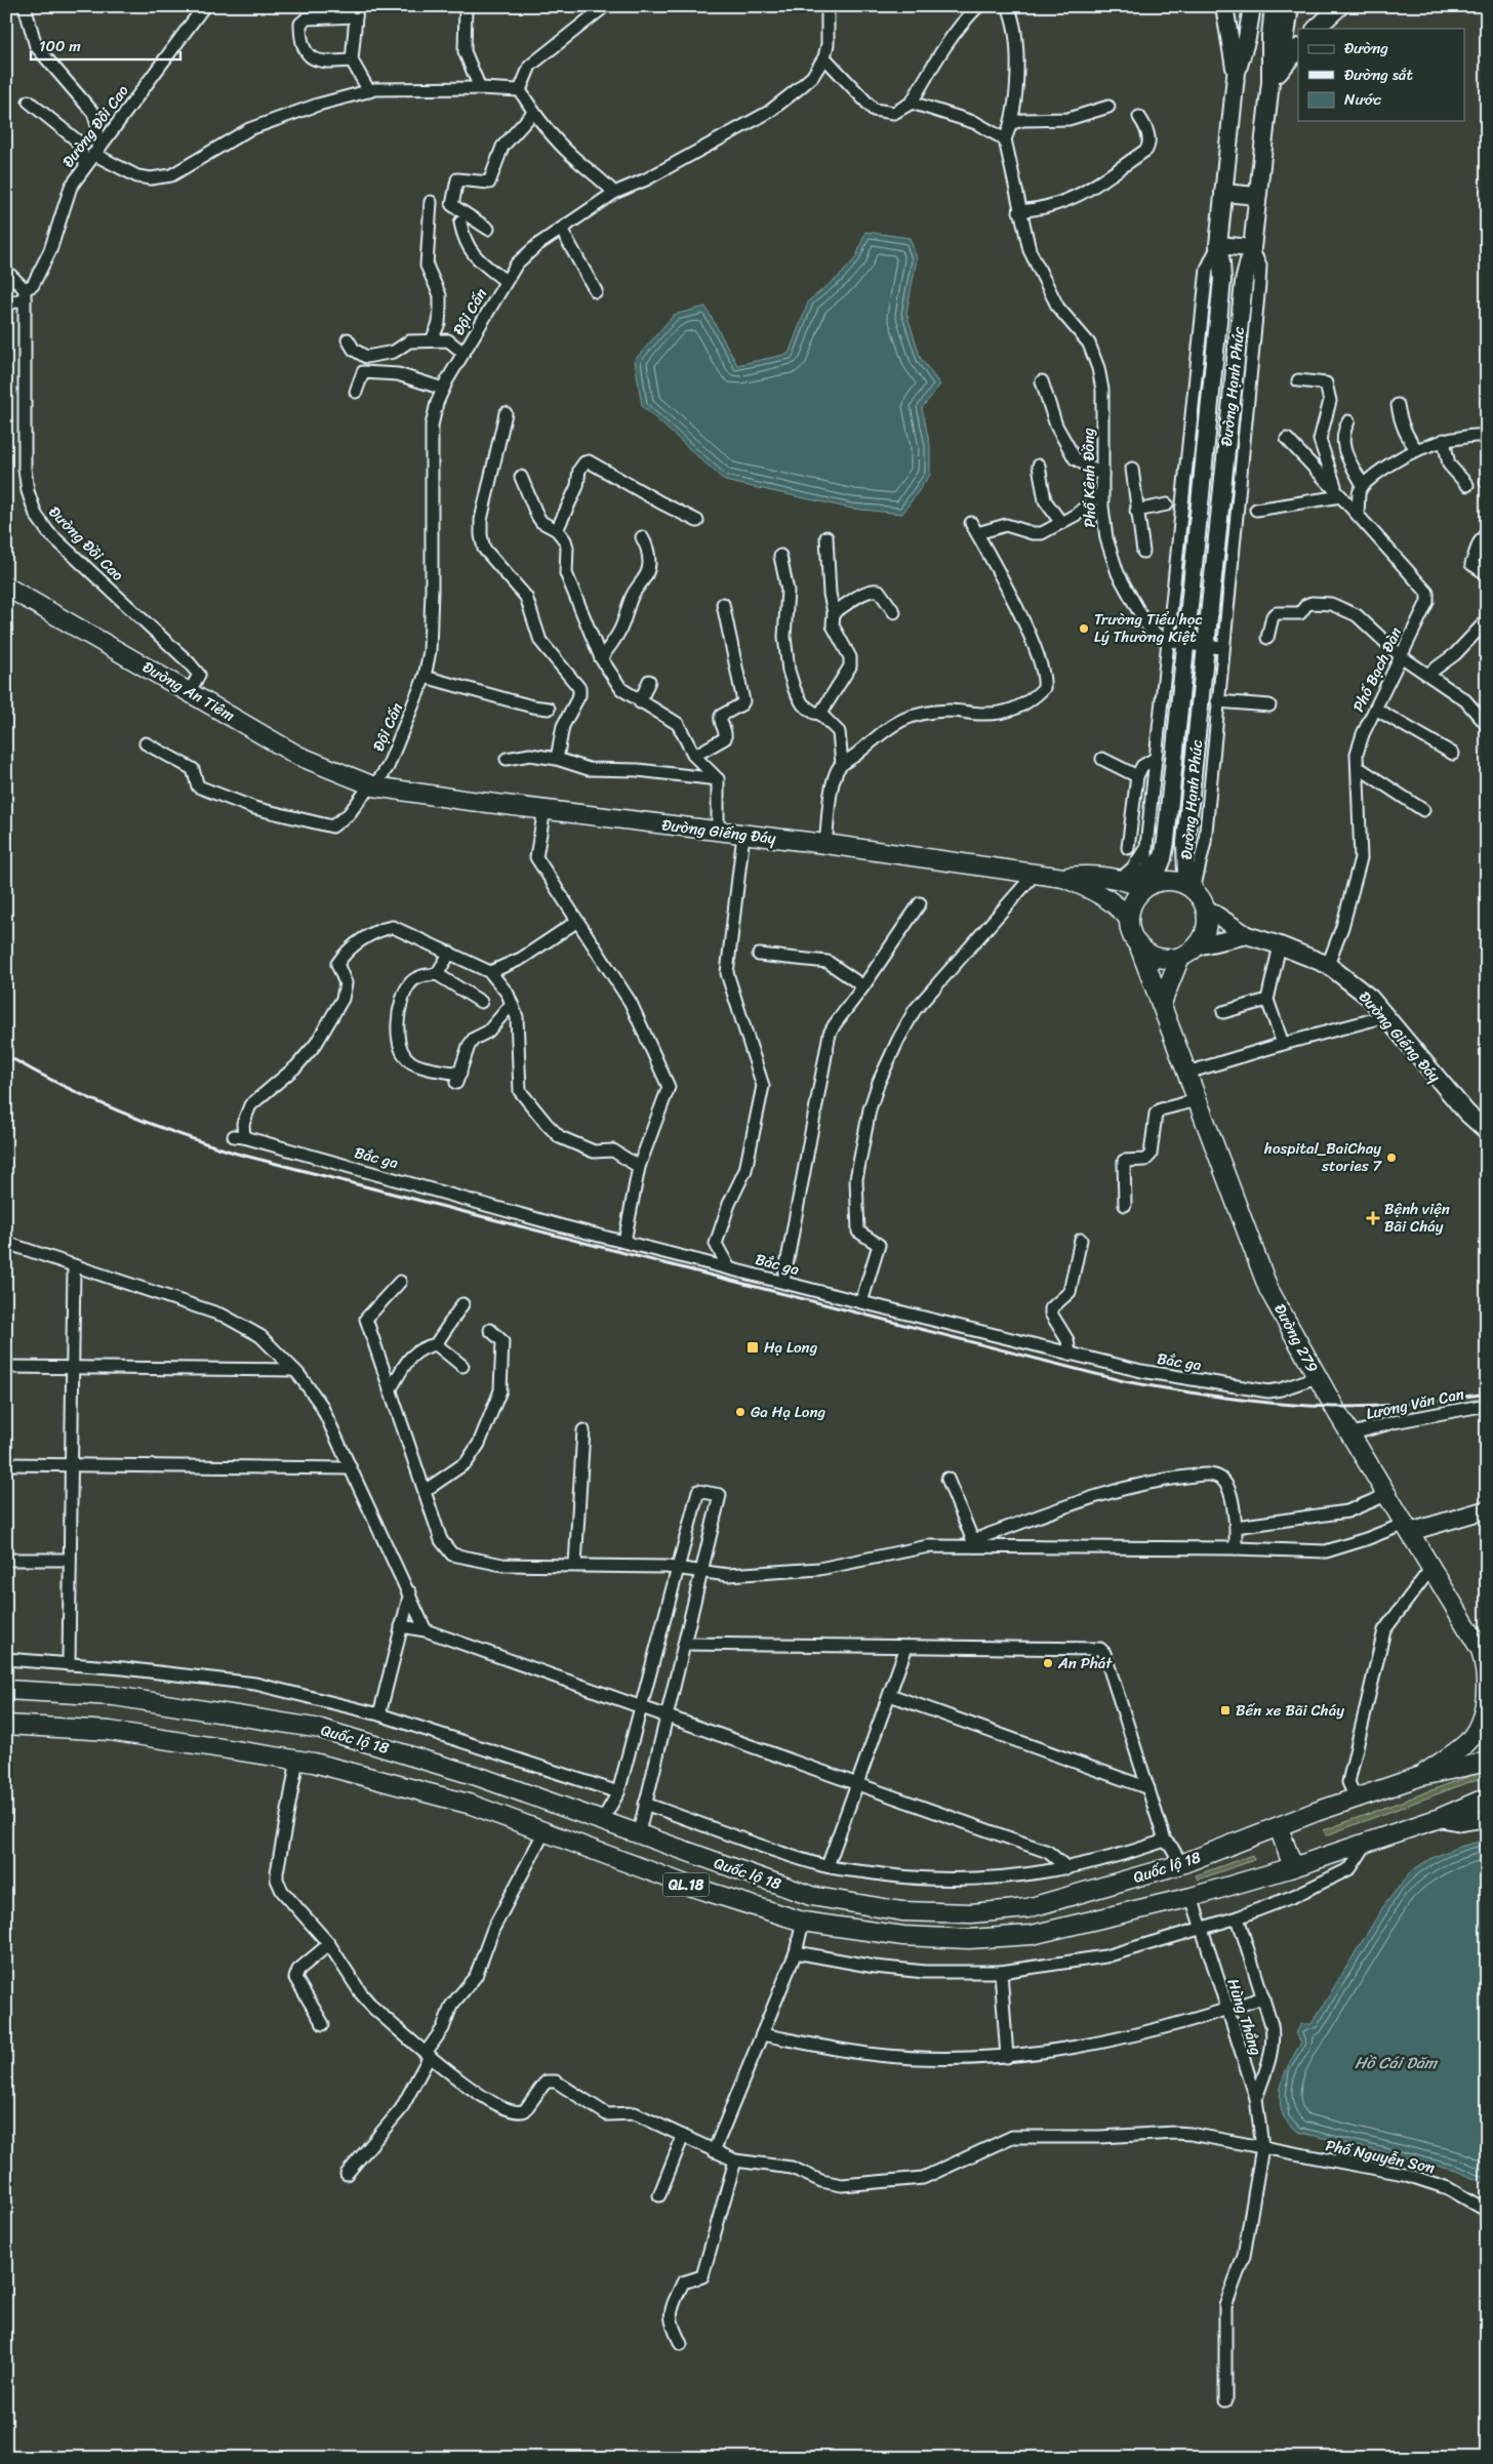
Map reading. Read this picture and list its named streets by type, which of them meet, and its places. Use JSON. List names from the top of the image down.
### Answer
{
  "streets": {
    "main road": [
      "Đường Hạnh Phúc",
      "Đường An Tiêm",
      "Đường Giếng Đáy",
      "Đường 279",
      "Quốc lộ 18",
      "QL.18"
    ],
    "street": [
      "Đường Đồi Cao",
      "Đội Cấn",
      "Phố Kênh Đồng",
      "Phố Bạch Đàn",
      "Bắc ga",
      "Lương Văn Can",
      "Hùng Thắng",
      "Phố Nguyễn Sơn"
    ]
  },
  "crossings": [
    ["Đường Đồi Cao", "Đường An Tiêm"],
    ["Đội Cấn", "Đường An Tiêm"],
    ["Đội Cấn", "Đường Giếng Đáy"],
    ["Đường Hạnh Phúc", "Phố Kênh Đồng"],
    ["Đường Hạnh Phúc", "Đường Giếng Đáy"],
    ["Đường Hạnh Phúc", "Đường 279"],
    ["Phố Bạch Đàn", "Đường Giếng Đáy"],
    ["Đường An Tiêm", "Đường Giếng Đáy"],
    ["Đường Giếng Đáy", "Đường 279"],
    ["Bắc ga", "Đường 279"],
    ["Đường 279", "Lương Văn Can"],
    ["Đường 279", "Quốc lộ 18"],
    ["Quốc lộ 18", "Hùng Thắng"],
    ["Hùng Thắng", "Phố Nguyễn Sơn"]
  ],
  "water": ["Hồ Cái Dăm"],
  "places": {
    "other": [
      "Trường Tiểu học Lý Thường Kiệt",
      "hospital_BaiChay stories 7",
      "Ga Hạ Long",
      "An Phát"
    ],
    "health": ["Bệnh viện Bãi Cháy"],
    "transit": ["Hạ Long", "Bến xe Bãi Cháy"]
  },
  "legend": ["Đường", "Đường sắt", "Nước"],
  "scale_bar": "100 m"
}
